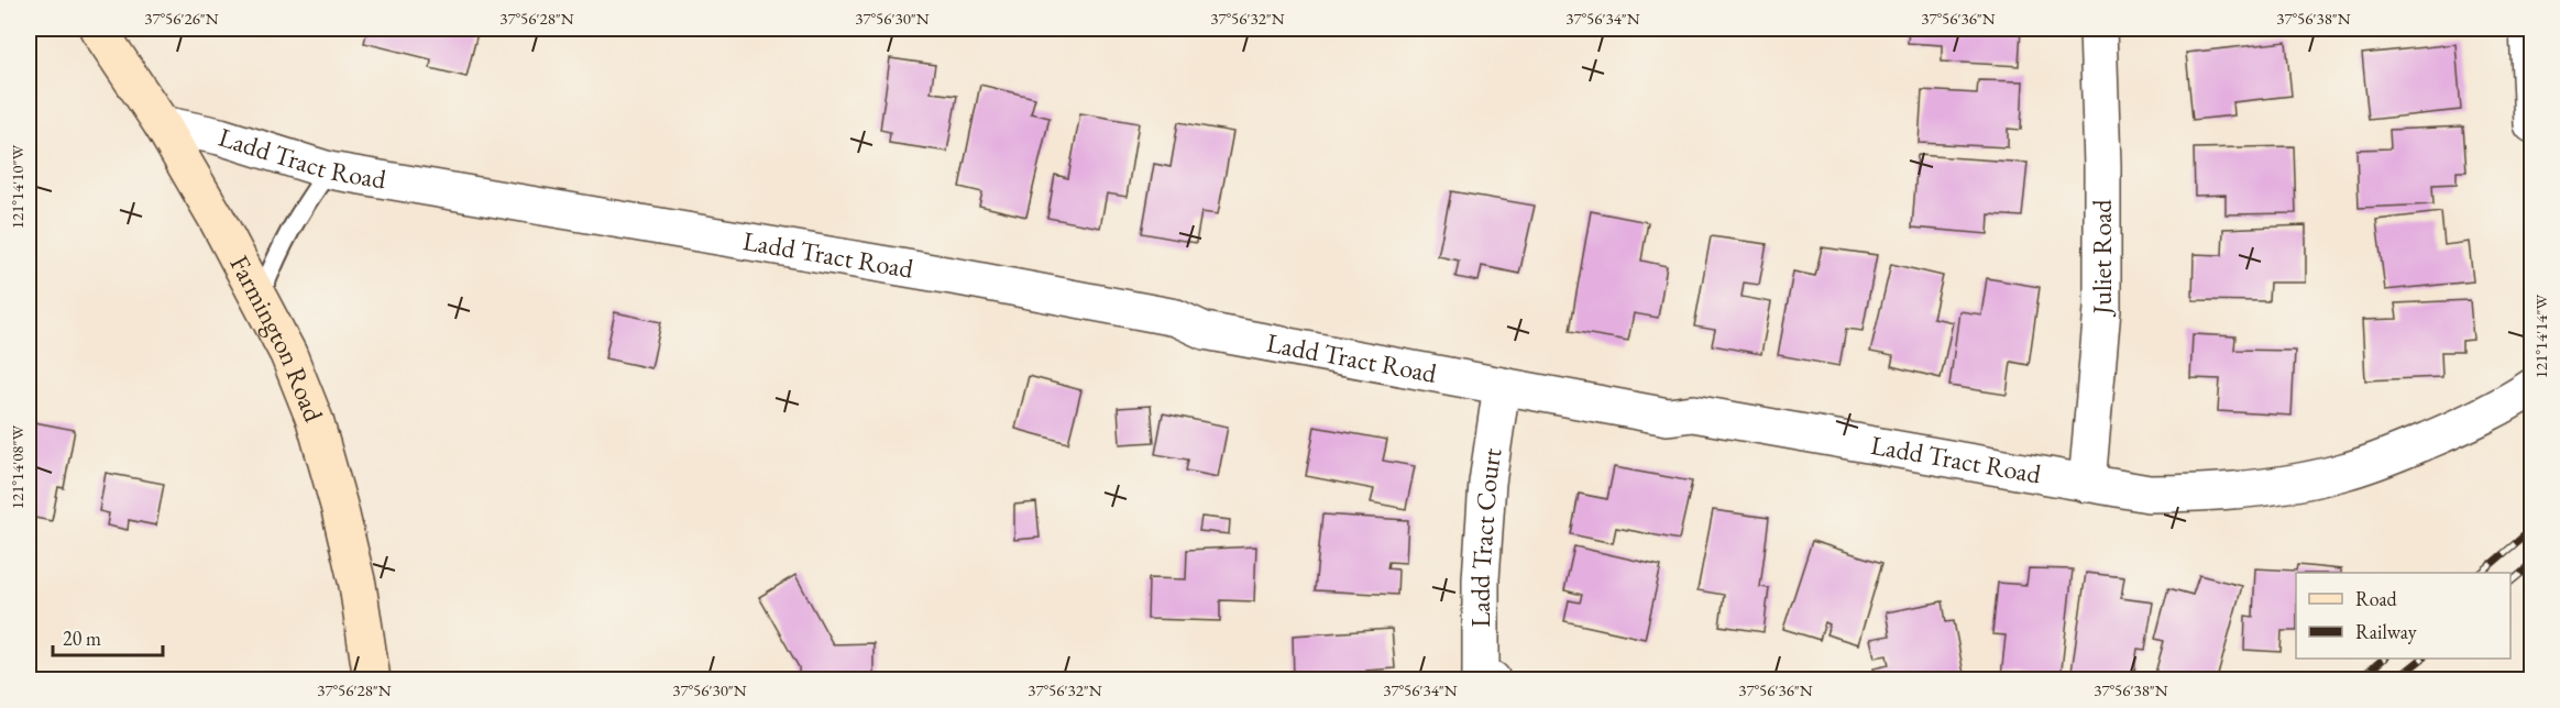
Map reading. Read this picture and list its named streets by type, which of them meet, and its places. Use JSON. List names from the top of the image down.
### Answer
{
  "streets": {
    "main road": ["Farmington Road"],
    "street": ["Ladd Tract Road", "Juliet Road", "Ladd Tract Court"]
  },
  "crossings": [
    ["Ladd Tract Road", "Juliet Road"],
    ["Ladd Tract Road", "Farmington Road"],
    ["Ladd Tract Road", "Ladd Tract Court"]
  ],
  "legend": ["Road", "Railway"],
  "scale_bar": "20 m",
  "coordinates": [
    "37°56'26\"N",
    "37°56'28\"N",
    "37°56'30\"N",
    "37°56'32\"N",
    "37°56'34\"N",
    "37°56'36\"N",
    "37°56'38\"N",
    "121°14'10\"W",
    "121°14'14\"W",
    "121°14'08\"W"
  ]
}
